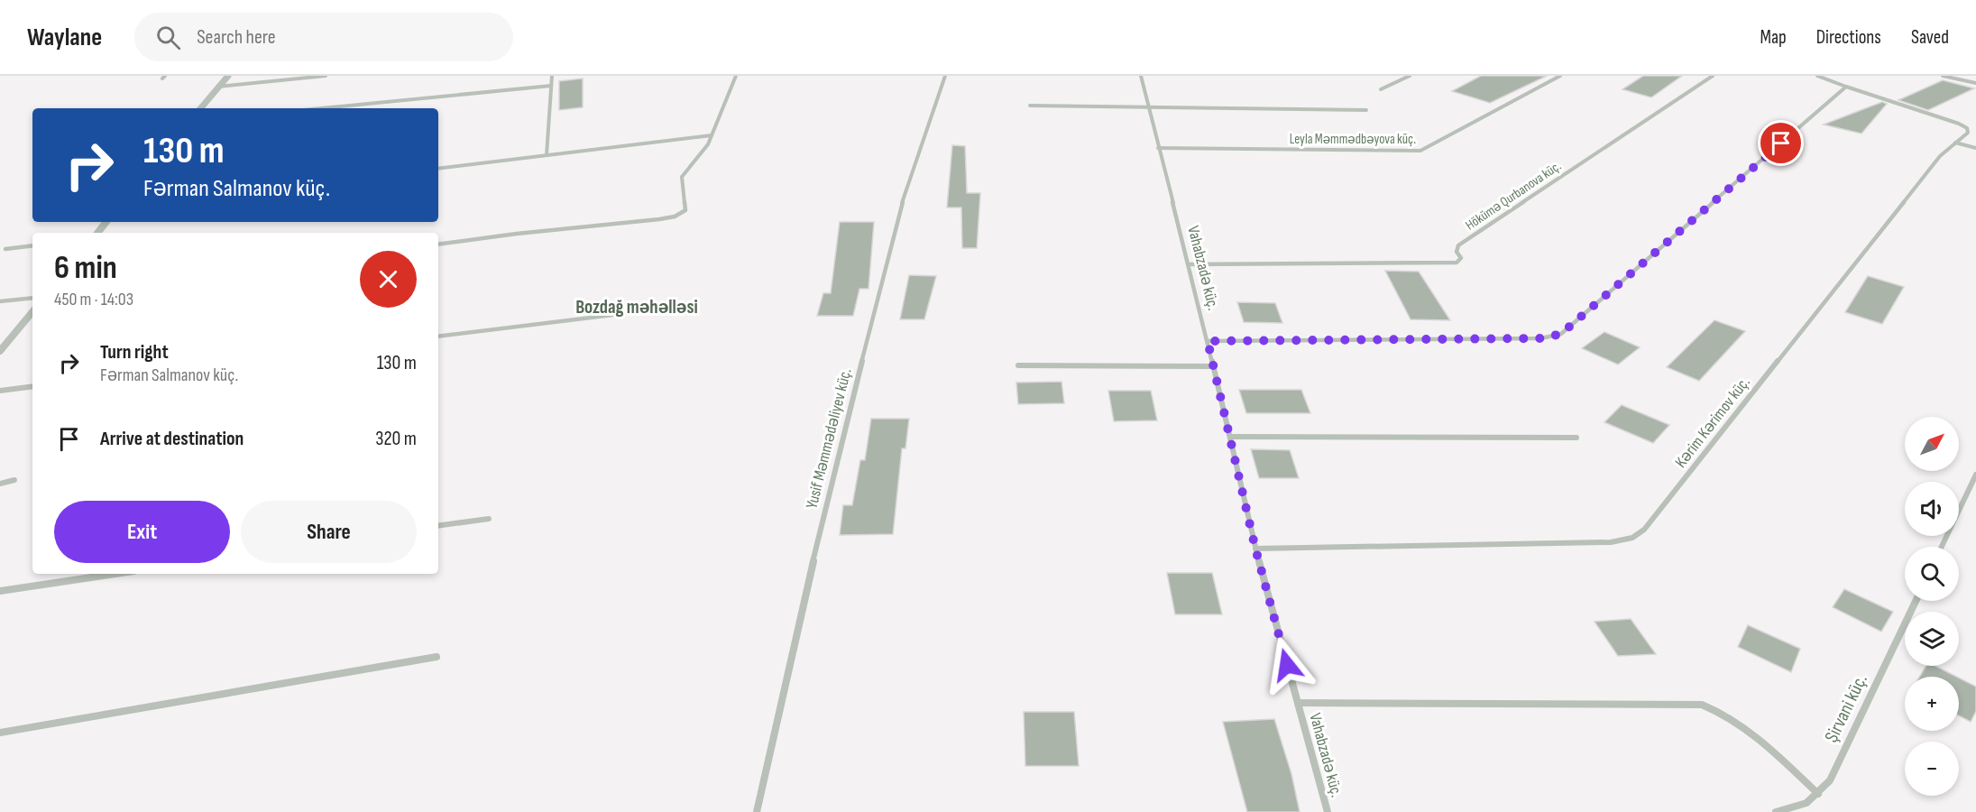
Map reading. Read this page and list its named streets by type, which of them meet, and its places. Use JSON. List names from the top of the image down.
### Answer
{
  "streets": {
    "street": [
      "Leyla Məmmədbəyova küç.",
      "Hökümə Qurbanova küç.",
      "Vahabzadə küç.",
      "Kərim Kərimov küç.",
      "Yusif Məmmədəliyev küç.",
      "Şirvani küç."
    ]
  },
  "crossings": [
    ["Leyla Məmmədbəyova küç.", "Vahabzadə küç."],
    ["Hökümə Qurbanova küç.", "Vahabzadə küç."],
    ["Vahabzadə küç.", "Kərim Kərimov küç."]
  ],
  "districts": ["Bozdağ məhəlləsi"],
  "north": "top right",
  "page": {
    "header": "Waylane",
    "search": "Search here",
    "nav": ["Map", "Directions", "Saved"],
    "turn": ["130 m", "Fərman Salmanov küç."],
    "heading": ["6 min", "450 m · 14:03"],
    "list": [
      {
        "name": "Turn right",
        "note": "Fərman Salmanov küç.",
        "value": "130 m"
      },
      {
        "name": "Arrive at destination",
        "value": "320 m"
      }
    ],
    "map_buttons": ["+", "−"],
    "buttons": ["Exit", "Share"]
  }
}
